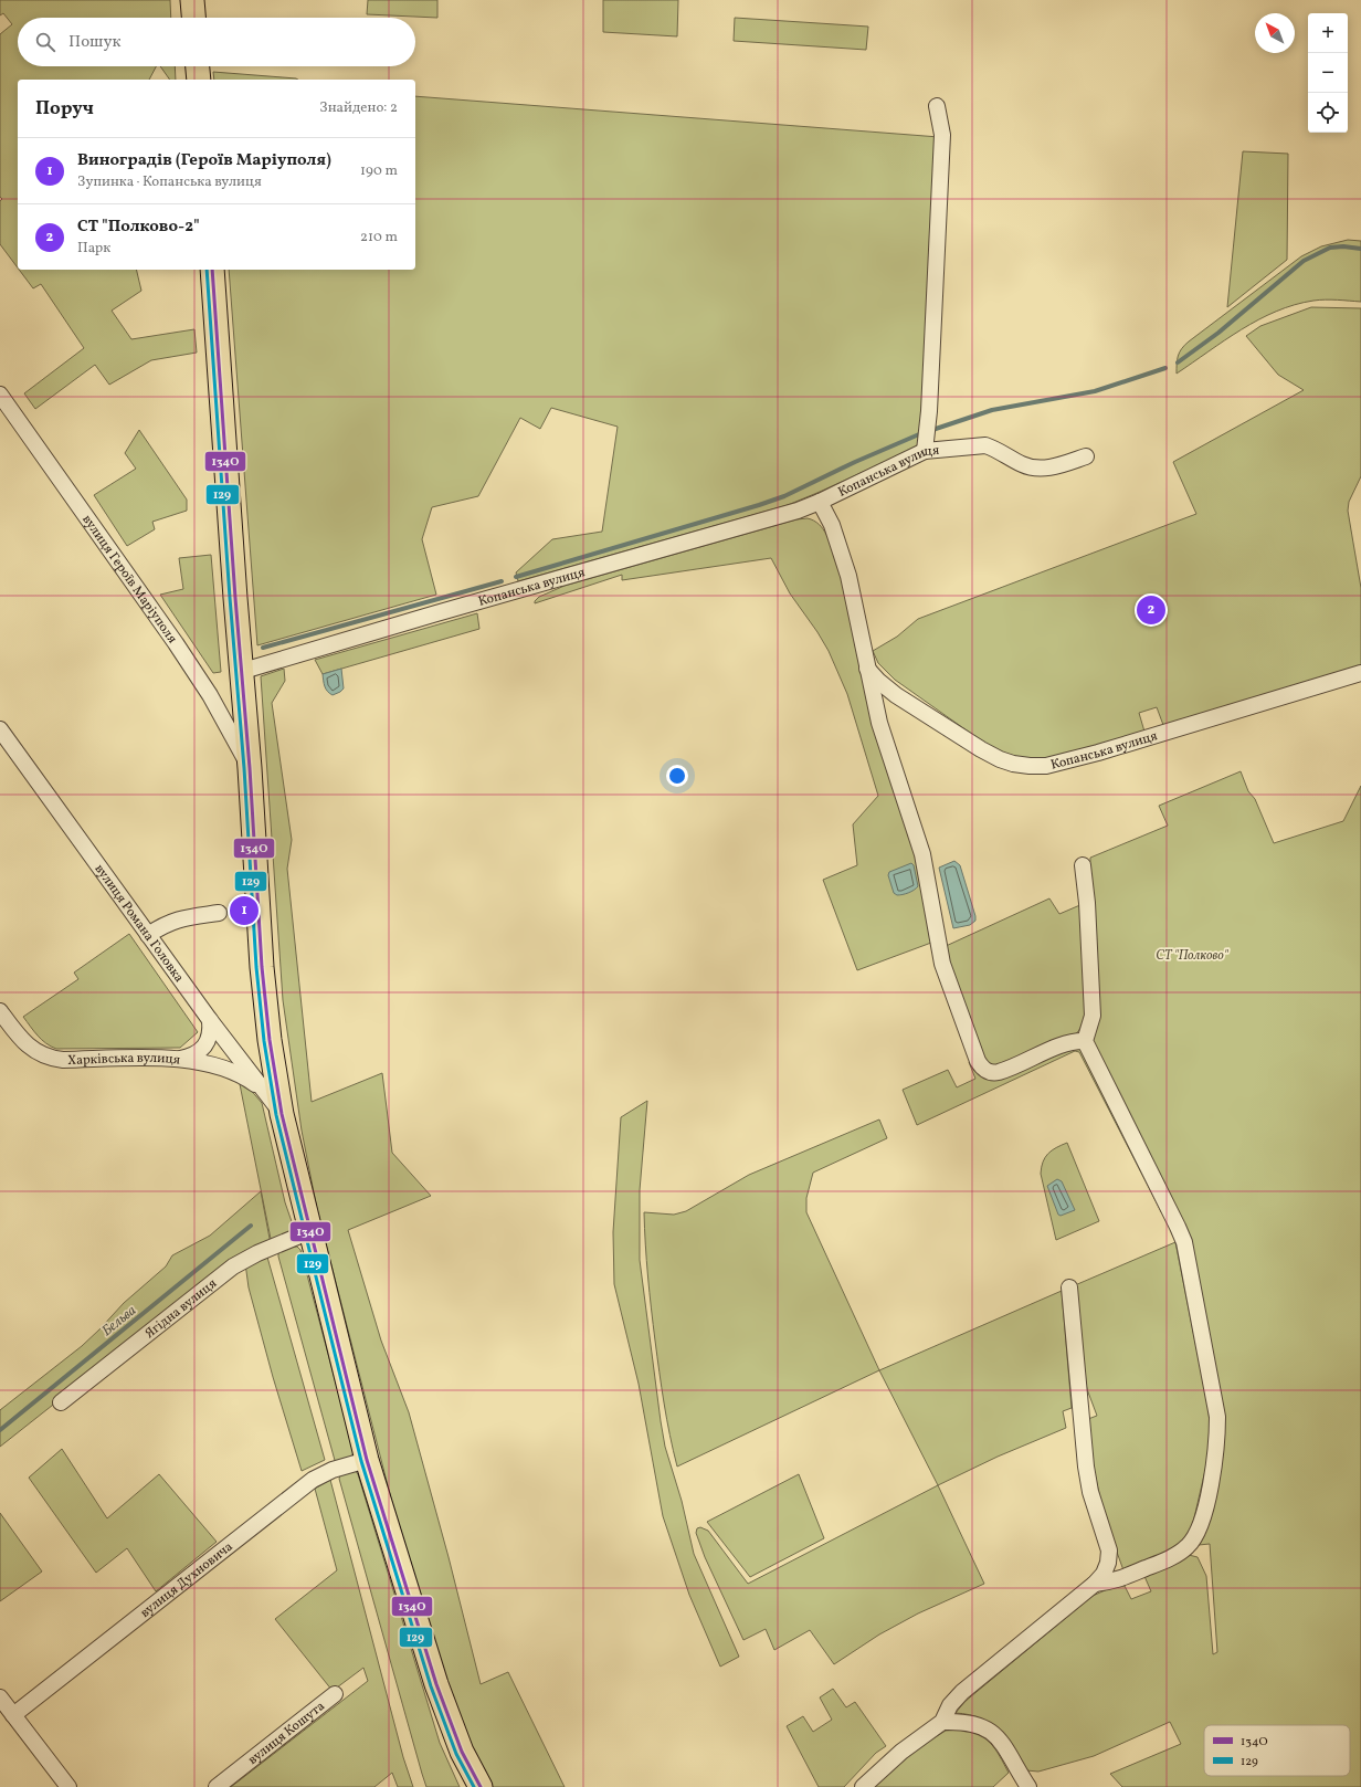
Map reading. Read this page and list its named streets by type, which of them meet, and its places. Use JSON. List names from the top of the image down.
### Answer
{
  "streets": {
    "street": [
      "Копанська вулиця",
      "вулиця Героїв Маріуполя",
      "вулиця Романа Головка",
      "Харківська вулиця",
      "Ягідна вулиця",
      "вулиця Духновича",
      "вулиця Кошута"
    ]
  },
  "crossings": [
    ["вулиця Романа Головка", "Харківська вулиця"]
  ],
  "water": ["Бельва"],
  "parks": ["СТ \"Полково\""],
  "lines": ["transit line 134О", "transit line 129"],
  "legend": ["134О", "129"],
  "north": "top left",
  "page": {
    "map_buttons": ["+", "−"],
    "search": "Пошук",
    "heading": ["Поруч", "Знайдено: 2"],
    "list": [
      {
        "mark": "1",
        "name": "Виноградів (Героїв Маріуполя)",
        "note": "Зупинка · Копанська вулиця",
        "value": "190 m"
      },
      {
        "mark": "2",
        "name": "СТ \"Полково-2\"",
        "note": "Парк",
        "value": "210 m"
      }
    ],
    "pins": ["2", "1"]
  }
}
